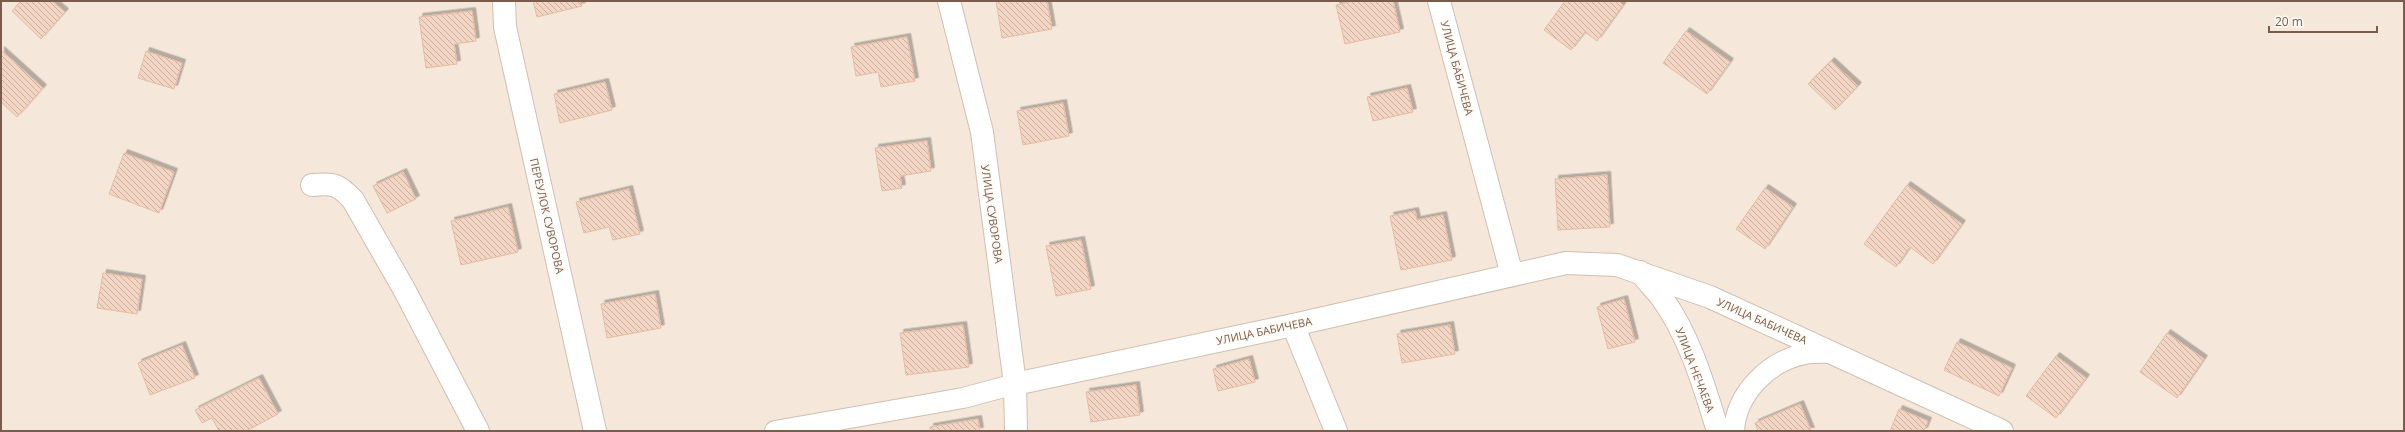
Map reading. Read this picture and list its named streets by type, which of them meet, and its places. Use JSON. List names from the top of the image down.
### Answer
{
  "streets": {
    "street": [
      "УЛИЦА БАБИЧЕВА",
      "УЛИЦА СУВОРОВА",
      "ПЕРЕУЛОК СУВОРОВА",
      "УЛИЦА НЕЧАЕВА"
    ]
  },
  "crossings": [
    ["УЛИЦА БАБИЧЕВА", "УЛИЦА СУВОРОВА"],
    ["УЛИЦА БАБИЧЕВА", "УЛИЦА НЕЧАЕВА"]
  ],
  "scale_bar": "20 m"
}
